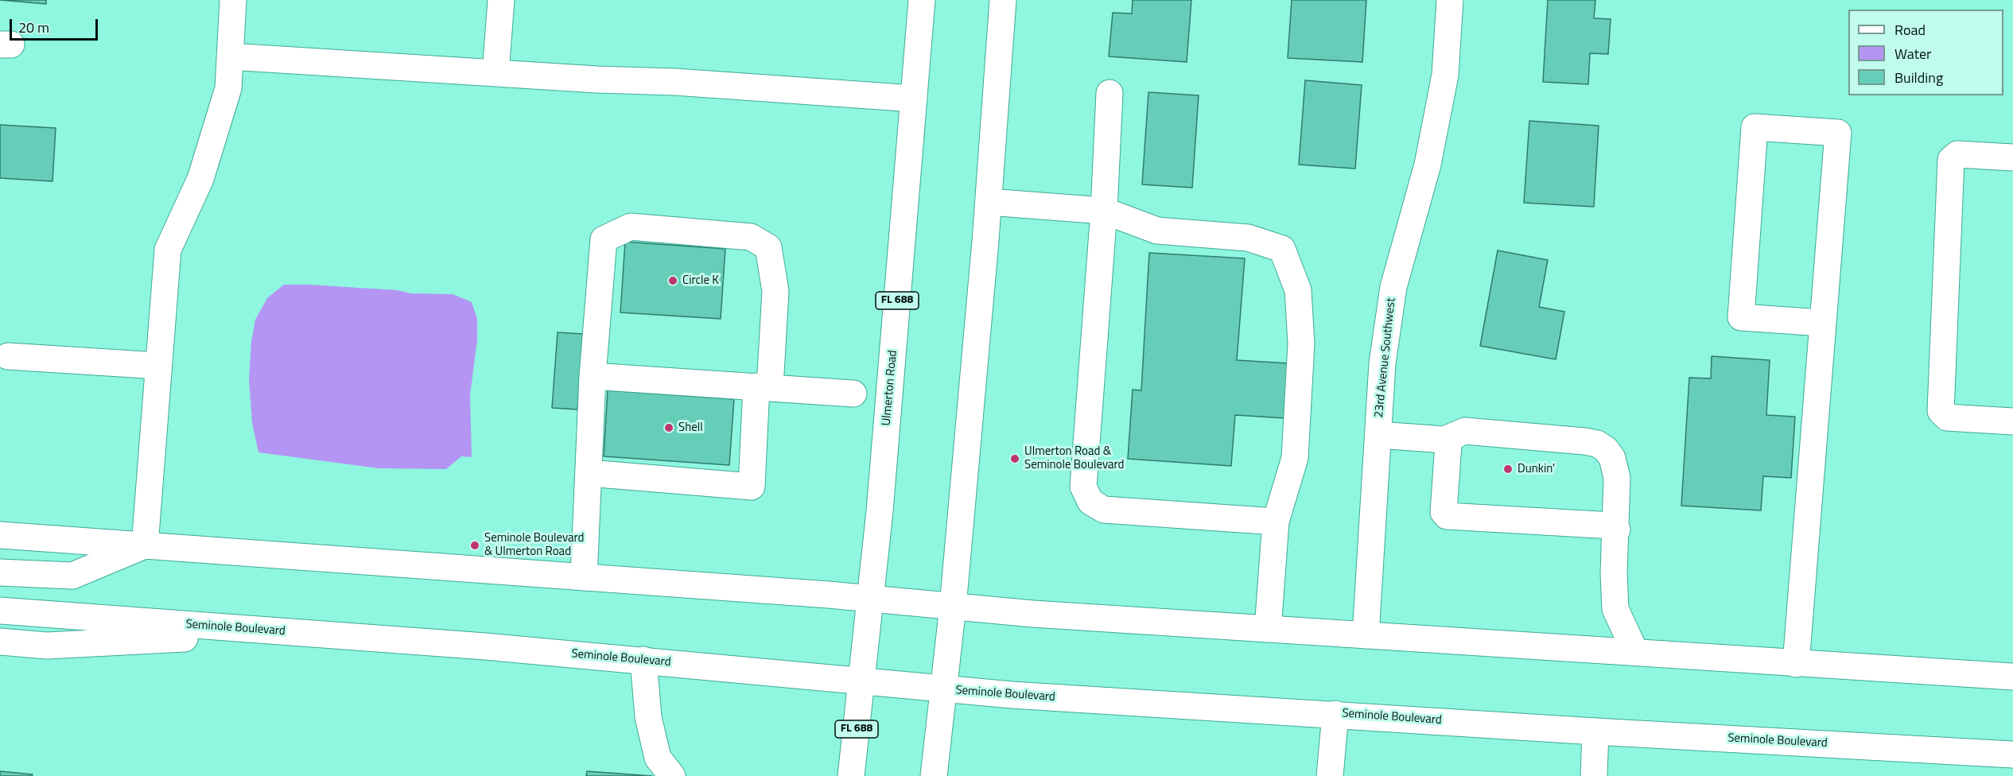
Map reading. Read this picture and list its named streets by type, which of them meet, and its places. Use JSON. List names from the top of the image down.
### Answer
{
  "streets": {
    "main road": [
      "FL 688",
      "23rd Avenue Southwest",
      "Ulmerton Road",
      "Seminole Boulevard"
    ]
  },
  "crossings": [
    ["Ulmerton Road", "Seminole Boulevard"]
  ],
  "places": [
    "Circle K",
    "Shell",
    "Ulmerton Road & Seminole Boulevard",
    "Dunkin'",
    "Seminole Boulevard & Ulmerton Road"
  ],
  "legend": ["Road", "Water", "Building"],
  "scale_bar": "20 m"
}
